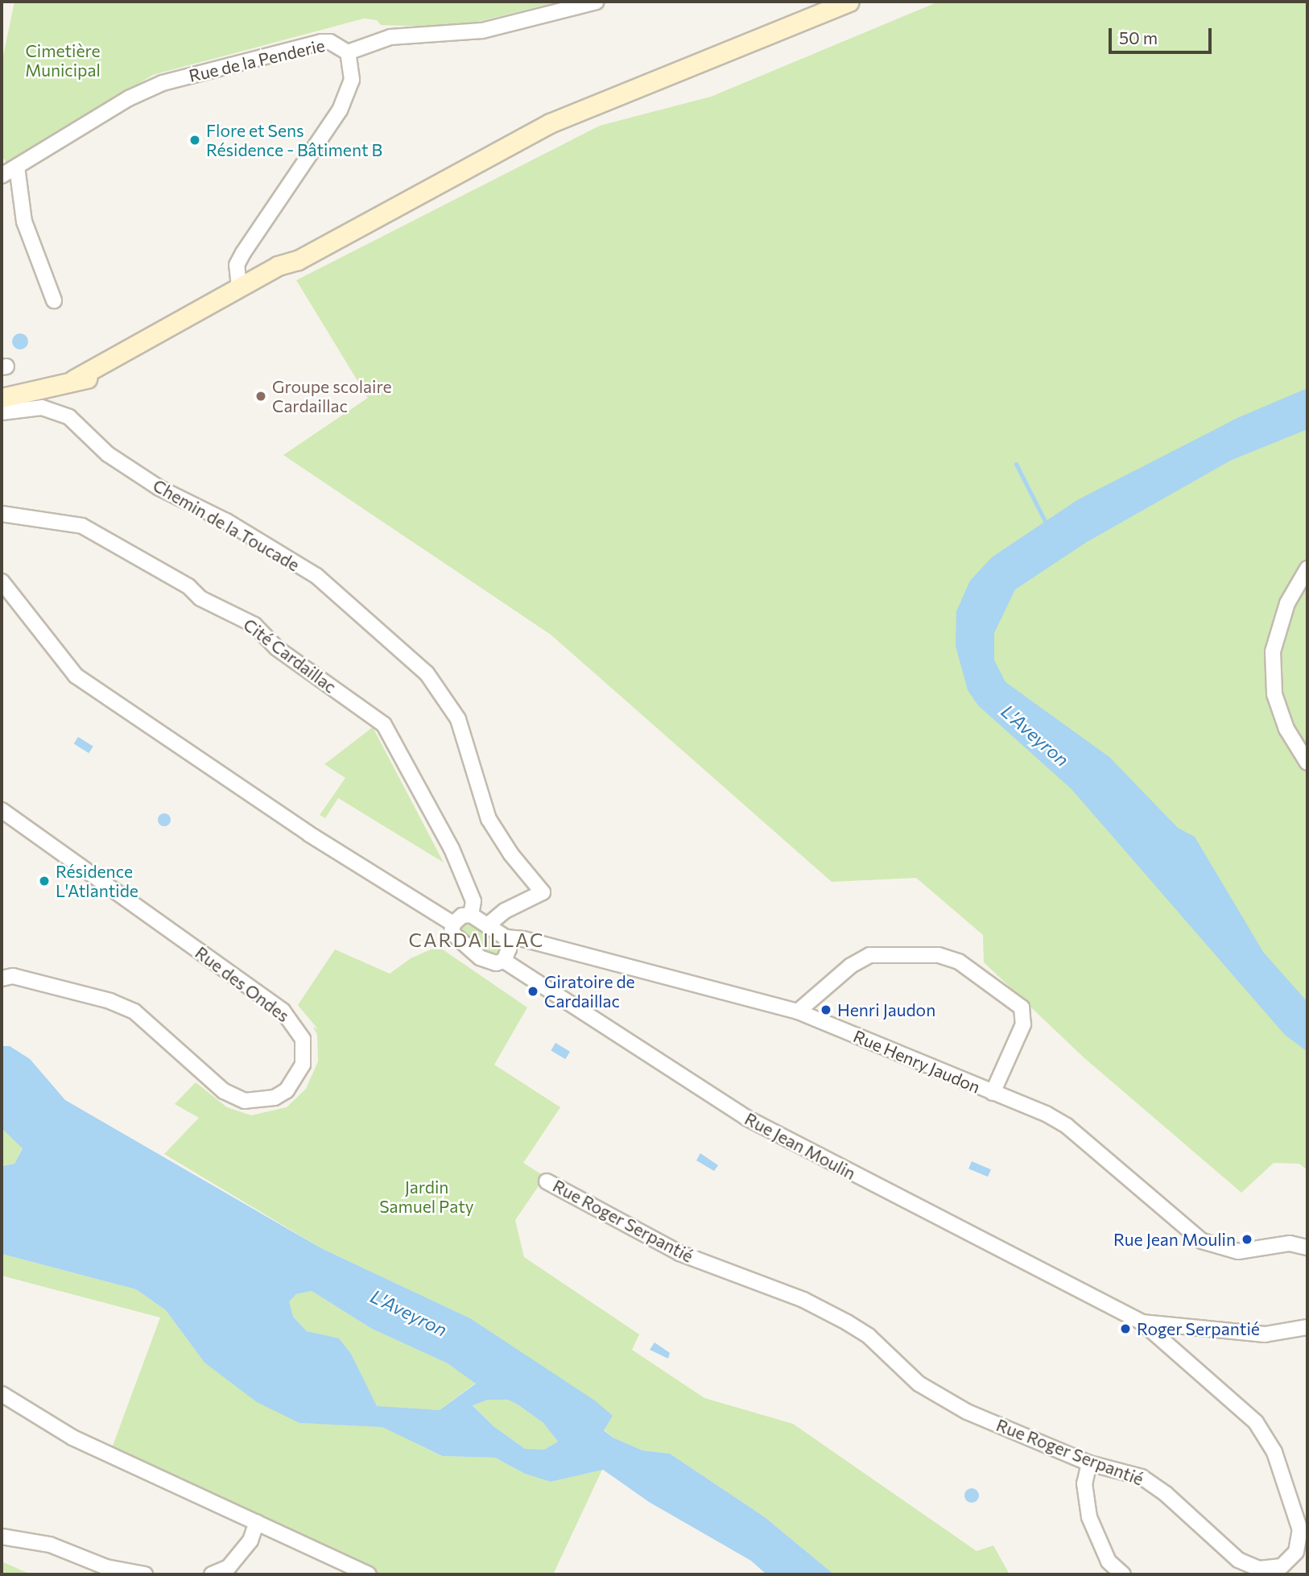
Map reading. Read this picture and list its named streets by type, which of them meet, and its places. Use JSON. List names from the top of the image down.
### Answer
{
  "streets": {
    "street": [
      "Rue de la Penderie",
      "Chemin de la Toucade",
      "Cité Cardaillac",
      "Rue des Ondes",
      "Rue Henry Jaudon",
      "Rue Jean Moulin",
      "Rue Roger Serpantié"
    ]
  },
  "crossings": [
    ["Rue Jean Moulin", "Rue Roger Serpantié"]
  ],
  "districts": ["CARDAILLAC"],
  "water": ["L'Aveyron"],
  "parks": ["Cimetière Municipal", "Jardin Samuel Paty"],
  "places": [
    "Flore et Sens Résidence - Bâtiment B",
    "Groupe scolaire Cardaillac",
    "Résidence L'Atlantide",
    "Giratoire de Cardaillac",
    "Henri Jaudon",
    "Rue Jean Moulin",
    "Roger Serpantié"
  ],
  "scale_bar": "50 m"
}
